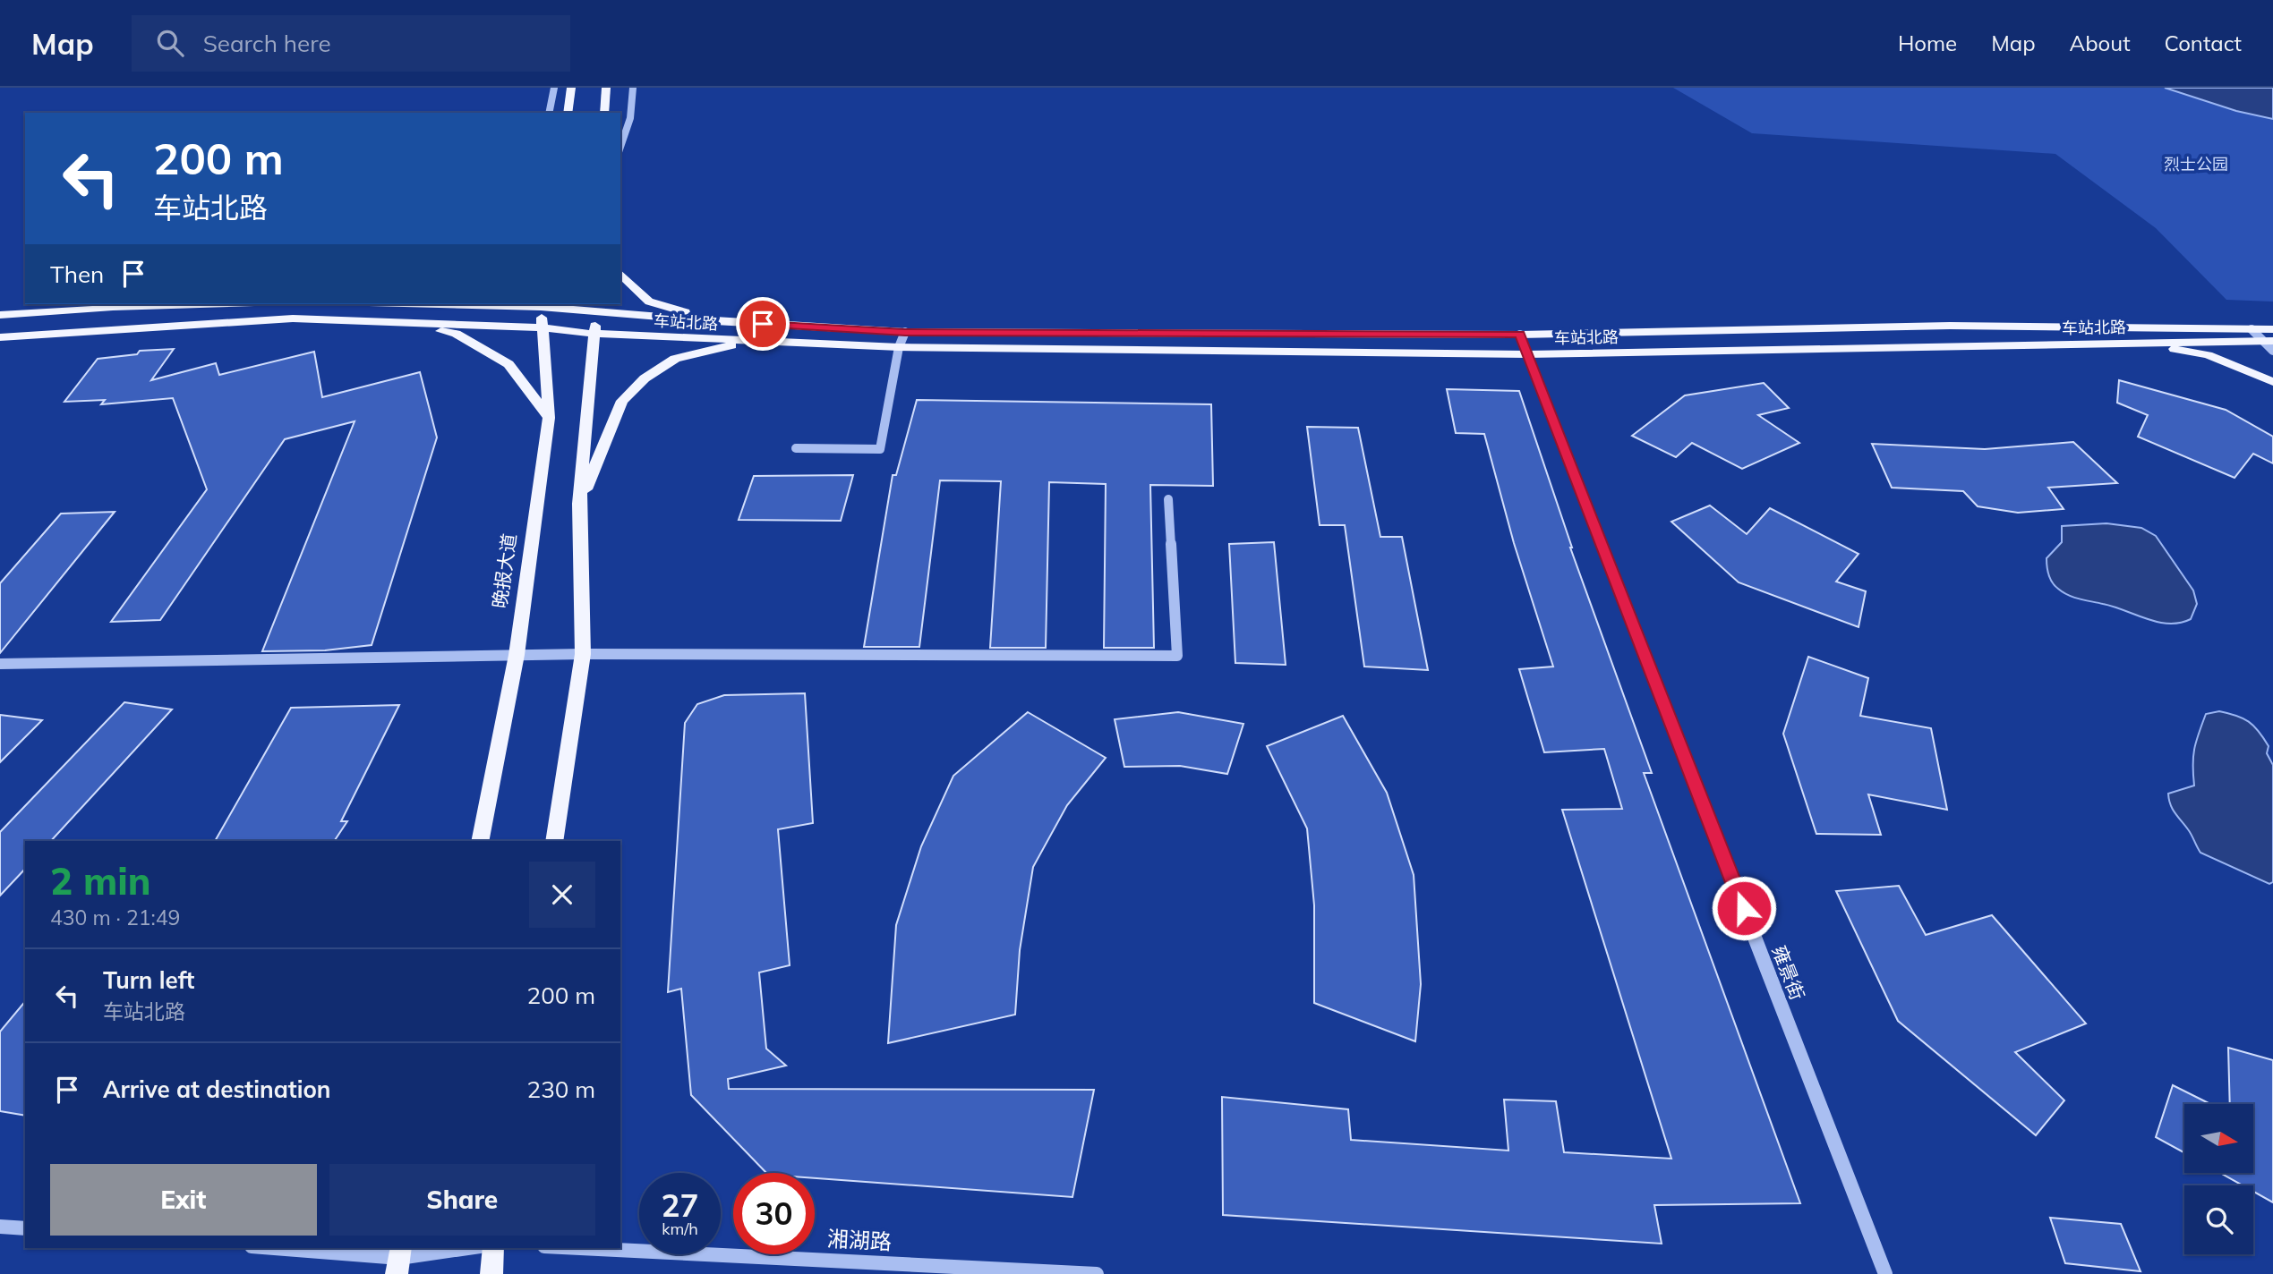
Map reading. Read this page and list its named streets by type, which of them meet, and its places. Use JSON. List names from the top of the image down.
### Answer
{
  "streets": {
    "main road": ["车站北路", "晚报大道"],
    "street": ["雍景街", "湘湖路"]
  },
  "crossings": [
    ["车站北路", "晚报大道"],
    ["车站北路", "雍景街"]
  ],
  "parks": ["烈士公园"],
  "north": "right",
  "page": {
    "header": "Map",
    "search": "Search here",
    "nav": [
      "Home",
      "Map",
      "About",
      "Contact"
    ],
    "turn": ["200 m", "车站北路"],
    "then": "Then",
    "heading": ["2 min", "430 m · 21:49"],
    "list": [
      {
        "name": "Turn left",
        "note": "车站北路",
        "value": "200 m"
      },
      {
        "name": "Arrive at destination",
        "value": "230 m"
      }
    ],
    "buttons": ["Exit", "Share"],
    "speed": "27 km/h",
    "limit": "30"
  }
}
